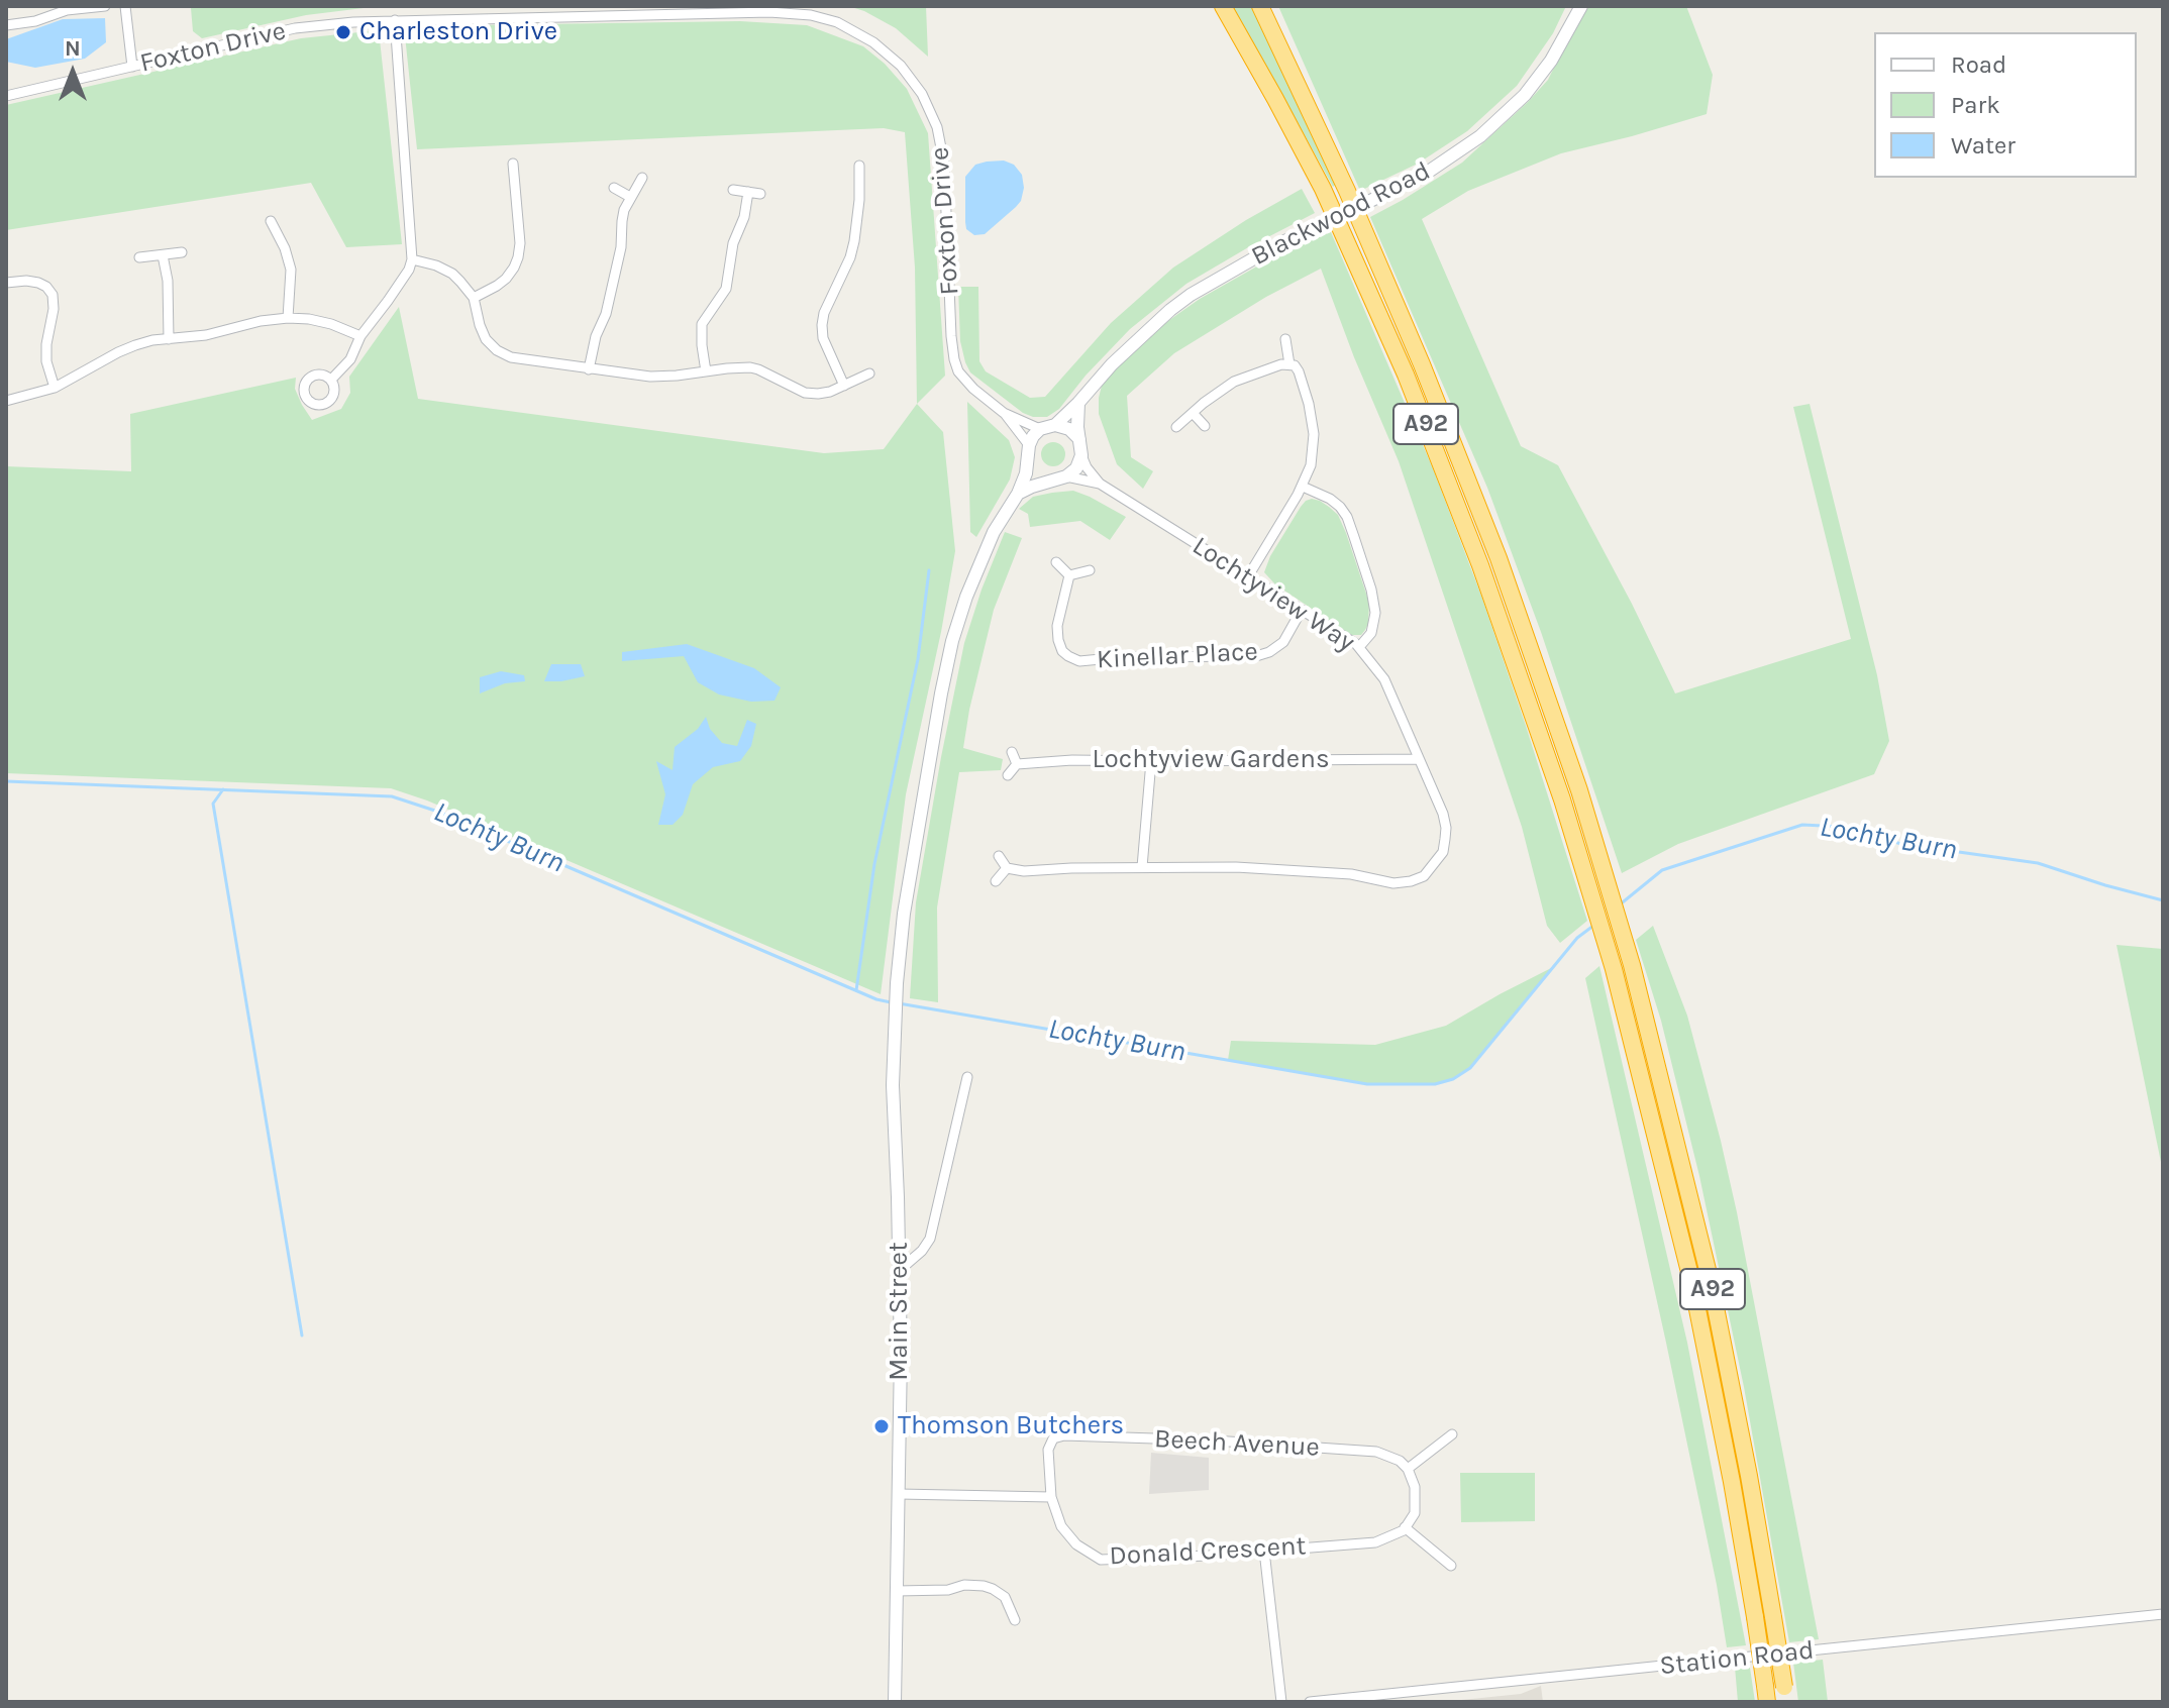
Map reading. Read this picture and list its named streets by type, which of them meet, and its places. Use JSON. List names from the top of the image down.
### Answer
{
  "streets": {
    "highway": ["A92"],
    "main road": ["Blackwood Road", "Main Street"],
    "street": [
      "Foxton Drive",
      "Lochtyview Way",
      "Kinellar Place",
      "Lochtyview Gardens",
      "Beech Avenue",
      "Donald Crescent",
      "Station Road"
    ]
  },
  "crossings": [
    ["Foxton Drive", "Blackwood Road"],
    ["Foxton Drive", "Lochtyview Way"],
    ["Foxton Drive", "Main Street"],
    ["Blackwood Road", "Lochtyview Way"],
    ["Blackwood Road", "Main Street"],
    ["Lochtyview Way", "Kinellar Place"],
    ["Lochtyview Way", "Lochtyview Gardens"],
    ["Lochtyview Way", "Main Street"],
    ["Beech Avenue", "Donald Crescent"]
  ],
  "water": ["Lochty Burn"],
  "places": ["Charleston Drive", "Thomson Butchers"],
  "legend": ["Road", "Park", "Water"],
  "north": "top"
}
